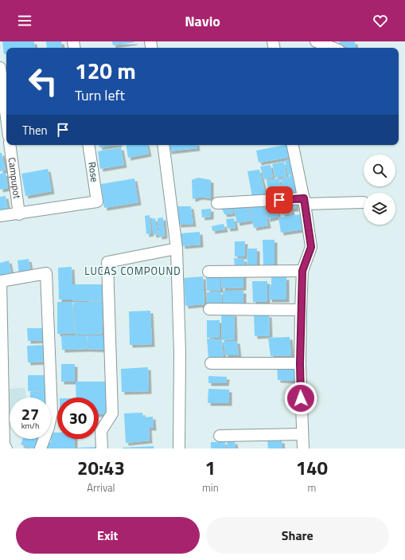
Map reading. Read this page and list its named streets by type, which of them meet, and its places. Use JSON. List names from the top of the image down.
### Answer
{
  "streets": {
    "street": ["Rose", "Campupot"]
  },
  "crossings": [
    ["Rose", "Campupot"]
  ],
  "districts": ["LUCAS COMPOUND"],
  "page": {
    "header": "Navio",
    "turn": ["120 m", "Turn left"],
    "then": "Then",
    "speed": "27 km/h",
    "limit": "30",
    "eta": [
      "20:43",
      "Arrival",
      "1",
      "min",
      "140",
      "m"
    ],
    "buttons": ["Exit", "Share"]
  }
}
